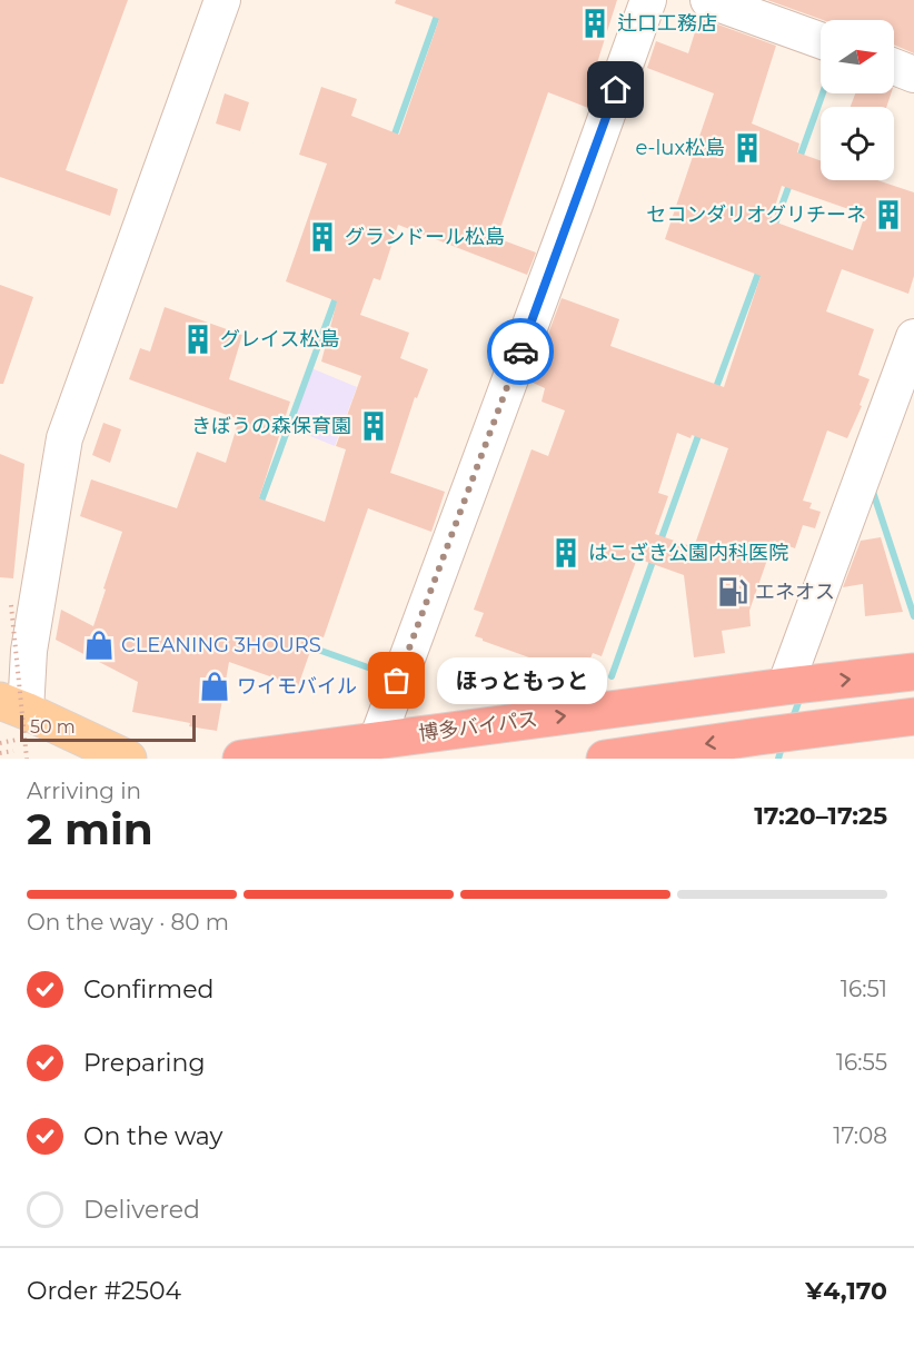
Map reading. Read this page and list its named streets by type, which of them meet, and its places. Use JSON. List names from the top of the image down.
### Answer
{
  "streets": {
    "highway": ["博多バイパス"]
  },
  "places": {
    "building": [
      "辻口工務店",
      "e-lux松島",
      "セコンダリオグリチーネ",
      "グランドール松島",
      "グレイス松島",
      "きぼうの森保育園",
      "はこざき公園内科医院"
    ],
    "fuel station": ["エネオス"],
    "shop": ["CLEANING 3HOURS", "ワイモバイル"],
    "other": ["ほっともっと"]
  },
  "scale_bar": "50 m",
  "north": "right",
  "page": {
    "bubble": "ほっともっと",
    "scale": "50 m",
    "heading": ["2 min", "Arriving in", "17:20–17:25"],
    "panel": ["Order #2504", "¥4,170"],
    "bar": "On the way · 80 m",
    "list": [
      ["Confirmed", "16:51"],
      ["Preparing", "16:55"],
      ["On the way", "17:08"],
      "Delivered"
    ]
  }
}
